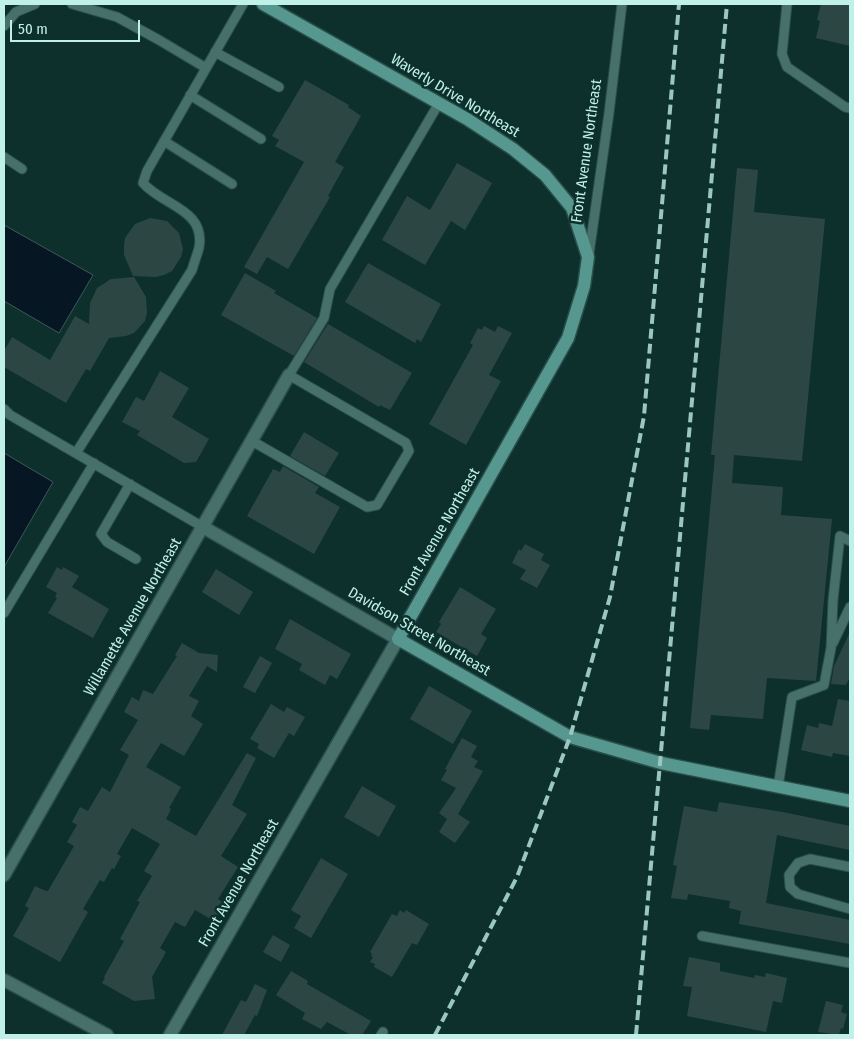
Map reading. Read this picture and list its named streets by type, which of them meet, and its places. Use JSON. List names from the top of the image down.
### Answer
{
  "streets": {
    "street": [
      "Waverly Drive Northeast",
      "Front Avenue Northeast",
      "Willamette Avenue Northeast",
      "Davidson Street Northeast"
    ]
  },
  "crossings": [
    ["Waverly Drive Northeast", "Front Avenue Northeast"],
    ["Front Avenue Northeast", "Davidson Street Northeast"],
    ["Willamette Avenue Northeast", "Davidson Street Northeast"]
  ],
  "scale_bar": "50 m"
}
